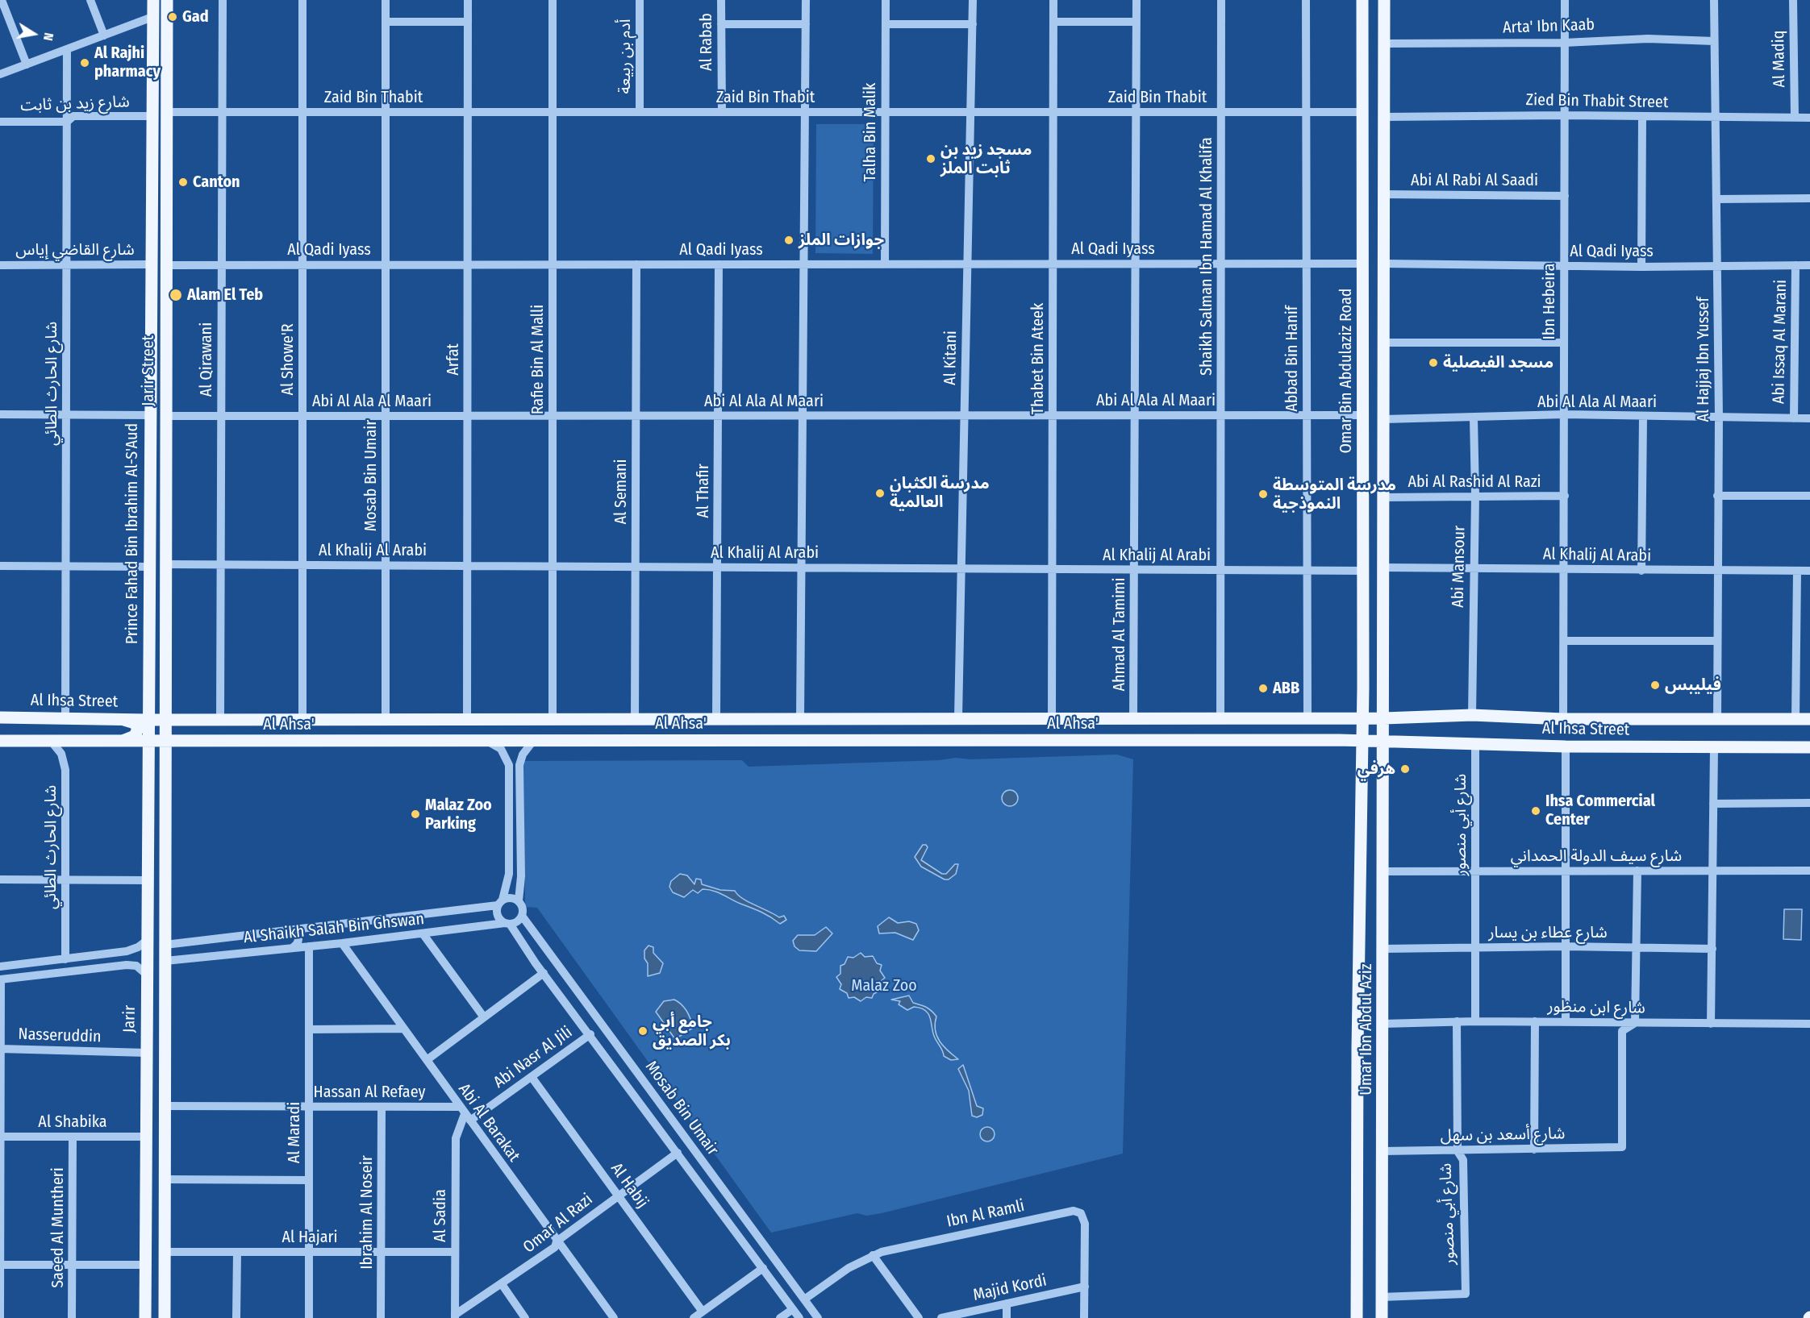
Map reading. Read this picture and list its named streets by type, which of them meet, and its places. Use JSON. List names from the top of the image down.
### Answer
{
  "streets": {
    "main road": [
      "Jarir Street",
      "Omar Bin Abdulaziz Road",
      "Prince Fahad Bin Ibrahim Al-S'Aud",
      "Al Ihsa Street",
      "Al Ahsa'",
      "Jarir",
      "Umar Ibn Abdul Aziz"
    ],
    "street": [
      "Arta' Ibn Kaab",
      "Al Rabab",
      "أدم بن ربيعة",
      "Al Madiq",
      "Zaid Bin Thabit",
      "Zied Bin Thabit Street",
      "شارع زيد بن ثابت",
      "Talha Bin Malik",
      "Abi Al Rabi Al Saadi",
      "Al Qadi Iyass",
      "شارع القاضي إياس",
      "Shaikh Salman Ibn Hamad Al Khalifa",
      "Ibn Hebeira",
      "Abi Issaq Al Marani",
      "Al Kitani",
      "Thabet Bin Ateek",
      "Abbad Bin Hanif",
      "Al Qirawani",
      "Al Showe'R",
      "Arfat",
      "Rafie Bin Al Malli",
      "Al Hajjaj Ibn Yussef",
      "شارع الحارث الطائي",
      "Abi Al Ala Al Maari",
      "Mosab Bin Umair",
      "Abi Al Rashid Al Razi",
      "Al Thafir",
      "Al Semani",
      "Al Khalij Al Arabi",
      "Abi Mansour",
      "Ahmad Al Tamimi",
      "شارع أبي منصور",
      "شارع سيف الدولة الحمداني",
      "Al Shaikh Salah Bin Ghswan",
      "شارع عطاء بن يسار",
      "شارع ابن منظور",
      "Nasseruddin",
      "Abi Nasr Al Jili",
      "Hassan Al Refaey",
      "Al Shabika",
      "Abi Al Barakat",
      "Al Maradi",
      "شارع أسعد بن سهل",
      "Al Habij",
      "Ibrahim Al Noseir",
      "Ibn Al Ramli",
      "Al Sadia",
      "Omar Al Razi",
      "Saeed Al Muntheri",
      "Al Hajari",
      "Majid Kordi"
    ]
  },
  "crossings": [
    ["Arta' Ibn Kaab", "Ibn Hebeira"],
    ["Arta' Ibn Kaab", "Al Hajjaj Ibn Yussef"],
    ["Al Rabab", "Zaid Bin Thabit"],
    ["أدم بن ربيعة", "Zaid Bin Thabit"],
    ["Al Madiq", "Zied Bin Thabit Street"],
    ["Zaid Bin Thabit", "Talha Bin Malik"],
    ["Zaid Bin Thabit", "Shaikh Salman Ibn Hamad Al Khalifa"],
    ["Zaid Bin Thabit", "Al Kitani"],
    ["Zaid Bin Thabit", "Thabet Bin Ateek"],
    ["Zaid Bin Thabit", "Abbad Bin Hanif"],
    ["Zaid Bin Thabit", "Al Qirawani"],
    ["Zaid Bin Thabit", "Al Showe'R"],
    ["Zaid Bin Thabit", "Arfat"],
    ["Zaid Bin Thabit", "Rafie Bin Al Malli"],
    ["Zaid Bin Thabit", "Jarir Street"],
    ["Zaid Bin Thabit", "Omar Bin Abdulaziz Road"],
    ["Zaid Bin Thabit", "Mosab Bin Umair"],
    ["Zaid Bin Thabit", "Ahmad Al Tamimi"],
    ["Zied Bin Thabit Street", "Ibn Hebeira"],
    ["Zied Bin Thabit Street", "Al Hajjaj Ibn Yussef"],
    ["شارع زيد بن ثابت", "شارع الحارث الطائي"],
    ["شارع زيد بن ثابت", "Prince Fahad Bin Ibrahim Al-S'Aud"],
    ["Talha Bin Malik", "Al Qadi Iyass"],
    ["Abi Al Rabi Al Saadi", "Ibn Hebeira"],
    ["Al Qadi Iyass", "Shaikh Salman Ibn Hamad Al Khalifa"],
    ["Al Qadi Iyass", "Ibn Hebeira"],
    ["Al Qadi Iyass", "Abi Issaq Al Marani"],
    ["Al Qadi Iyass", "Al Kitani"],
    ["Al Qadi Iyass", "Thabet Bin Ateek"],
    ["Al Qadi Iyass", "Abbad Bin Hanif"],
    ["Al Qadi Iyass", "Al Qirawani"],
    ["Al Qadi Iyass", "Al Showe'R"],
    ["Al Qadi Iyass", "Arfat"],
    ["Al Qadi Iyass", "Rafie Bin Al Malli"],
    ["Al Qadi Iyass", "Al Hajjaj Ibn Yussef"],
    ["Al Qadi Iyass", "Jarir Street"],
    ["Al Qadi Iyass", "Omar Bin Abdulaziz Road"],
    ["Al Qadi Iyass", "Mosab Bin Umair"],
    ["Al Qadi Iyass", "Al Thafir"],
    ["Al Qadi Iyass", "Al Semani"],
    ["Al Qadi Iyass", "Ahmad Al Tamimi"],
    ["شارع القاضي إياس", "شارع الحارث الطائي"],
    ["شارع القاضي إياس", "Prince Fahad Bin Ibrahim Al-S'Aud"],
    ["Shaikh Salman Ibn Hamad Al Khalifa", "Abi Al Ala Al Maari"],
    ["Shaikh Salman Ibn Hamad Al Khalifa", "Al Khalij Al Arabi"],
    ["Shaikh Salman Ibn Hamad Al Khalifa", "Al Ahsa'"],
    ["Ibn Hebeira", "Abi Al Ala Al Maari"],
    ["Ibn Hebeira", "Abi Al Rashid Al Razi"],
    ["Ibn Hebeira", "Al Khalij Al Arabi"],
    ["Ibn Hebeira", "Al Ihsa Street"],
    ["Abi Issaq Al Marani", "Abi Al Ala Al Maari"],
    ["Al Kitani", "Abi Al Ala Al Maari"],
    ["Al Kitani", "Al Khalij Al Arabi"],
    ["Al Kitani", "Al Ahsa'"],
    ["Thabet Bin Ateek", "Abi Al Ala Al Maari"],
    ["Thabet Bin Ateek", "Al Khalij Al Arabi"],
    ["Thabet Bin Ateek", "Al Ahsa'"],
    ["Abbad Bin Hanif", "Abi Al Ala Al Maari"],
    ["Abbad Bin Hanif", "Al Khalij Al Arabi"],
    ["Abbad Bin Hanif", "Al Ahsa'"],
    ["Al Qirawani", "Abi Al Ala Al Maari"],
    ["Al Qirawani", "Al Khalij Al Arabi"],
    ["Al Qirawani", "Al Ahsa'"],
    ["Al Showe'R", "Abi Al Ala Al Maari"],
    ["Al Showe'R", "Al Khalij Al Arabi"],
    ["Al Showe'R", "Al Ahsa'"],
    ["Arfat", "Abi Al Ala Al Maari"],
    ["Arfat", "Al Khalij Al Arabi"],
    ["Arfat", "Al Ahsa'"],
    ["Rafie Bin Al Malli", "Abi Al Ala Al Maari"],
    ["Rafie Bin Al Malli", "Al Khalij Al Arabi"],
    ["Rafie Bin Al Malli", "Al Ahsa'"],
    ["Al Hajjaj Ibn Yussef", "Abi Al Ala Al Maari"],
    ["Al Hajjaj Ibn Yussef", "Al Khalij Al Arabi"],
    ["Al Hajjaj Ibn Yussef", "Al Ihsa Street"],
    ["Jarir Street", "Abi Al Ala Al Maari"],
    ["Jarir Street", "Al Khalij Al Arabi"],
    ["Jarir Street", "Al Ihsa Street"],
    ["Jarir Street", "Al Ahsa'"],
    ["Omar Bin Abdulaziz Road", "Abi Al Ala Al Maari"],
    ["Omar Bin Abdulaziz Road", "Al Khalij Al Arabi"],
    ["Omar Bin Abdulaziz Road", "Al Ihsa Street"],
    ["Omar Bin Abdulaziz Road", "Al Ahsa'"],
    ["Omar Bin Abdulaziz Road", "Umar Ibn Abdul Aziz"],
    ["شارع الحارث الطائي", "Al Ihsa Street"],
    ["شارع الحارث الطائي", "Al Ahsa'"],
    ["Abi Al Ala Al Maari", "Mosab Bin Umair"],
    ["Abi Al Ala Al Maari", "Al Thafir"],
    ["Abi Al Ala Al Maari", "Al Semani"],
    ["Abi Al Ala Al Maari", "Abi Mansour"],
    ["Abi Al Ala Al Maari", "Ahmad Al Tamimi"],
    ["Mosab Bin Umair", "Al Khalij Al Arabi"],
    ["Mosab Bin Umair", "Al Ahsa'"],
    ["Mosab Bin Umair", "Al Shaikh Salah Bin Ghswan"],
    ["Mosab Bin Umair", "Abi Nasr Al Jili"],
    ["Mosab Bin Umair", "Ibn Al Ramli"],
    ["Mosab Bin Umair", "Omar Al Razi"],
    ["Abi Al Rashid Al Razi", "Abi Mansour"],
    ["Al Thafir", "Al Khalij Al Arabi"],
    ["Al Thafir", "Al Ahsa'"],
    ["Al Semani", "Al Khalij Al Arabi"],
    ["Al Semani", "Al Ahsa'"],
    ["Prince Fahad Bin Ibrahim Al-S'Aud", "Al Ihsa Street"],
    ["Prince Fahad Bin Ibrahim Al-S'Aud", "Jarir"],
    ["Al Khalij Al Arabi", "Abi Mansour"],
    ["Al Khalij Al Arabi", "Ahmad Al Tamimi"],
    ["Abi Mansour", "Al Ihsa Street"],
    ["Ahmad Al Tamimi", "Al Ahsa'"],
    ["Al Ihsa Street", "Al Ahsa'"],
    ["Al Ihsa Street", "شارع أبي منصور"],
    ["Al Ihsa Street", "Jarir"],
    ["Al Ihsa Street", "Umar Ibn Abdul Aziz"],
    ["Al Ahsa'", "Jarir"],
    ["Al Ahsa'", "Umar Ibn Abdul Aziz"],
    ["شارع أبي منصور", "شارع سيف الدولة الحمداني"],
    ["شارع أبي منصور", "شارع عطاء بن يسار"],
    ["شارع أبي منصور", "شارع ابن منظور"],
    ["شارع أبي منصور", "Umar Ibn Abdul Aziz"],
    ["شارع أبي منصور", "شارع أسعد بن سهل"],
    ["شارع سيف الدولة الحمداني", "Umar Ibn Abdul Aziz"],
    ["Al Shaikh Salah Bin Ghswan", "Abi Al Barakat"],
    ["Al Shaikh Salah Bin Ghswan", "Al Maradi"],
    ["شارع عطاء بن يسار", "Umar Ibn Abdul Aziz"],
    ["شارع ابن منظور", "Umar Ibn Abdul Aziz"],
    ["شارع ابن منظور", "شارع أسعد بن سهل"],
    ["Jarir", "Nasseruddin"],
    ["Jarir", "Al Shabika"],
    ["Umar Ibn Abdul Aziz", "شارع أسعد بن سهل"],
    ["Abi Nasr Al Jili", "Abi Al Barakat"],
    ["Abi Nasr Al Jili", "Al Habij"],
    ["Abi Nasr Al Jili", "Al Sadia"],
    ["Hassan Al Refaey", "Abi Al Barakat"],
    ["Hassan Al Refaey", "Al Maradi"],
    ["Hassan Al Refaey", "Ibrahim Al Noseir"],
    ["Al Shabika", "Saeed Al Muntheri"],
    ["Abi Al Barakat", "Al Sadia"],
    ["Abi Al Barakat", "Omar Al Razi"],
    ["Al Maradi", "Al Hajari"],
    ["Al Habij", "Omar Al Razi"],
    ["Ibrahim Al Noseir", "Al Hajari"],
    ["Ibn Al Ramli", "Majid Kordi"],
    ["Al Sadia", "Omar Al Razi"],
    ["Al Sadia", "Al Hajari"]
  ],
  "parks": ["Malaz Zoo"],
  "places": [
    "Gad",
    "Al Rajhi pharmacy",
    "مسجد زيد بن ثابت الملز",
    "Canton",
    "جوازات الملز",
    "Alam El Teb",
    "مسجد الفيصلية",
    "مدرسة الكثبان العالمية",
    "مدرسة المتوسطة النموذجية",
    "فيليبس",
    "ABB",
    "هرفي",
    "Ihsa Commercial Center",
    "Malaz Zoo Parking",
    "جامع أبي بكر الصديق"
  ],
  "north": "right"
}
